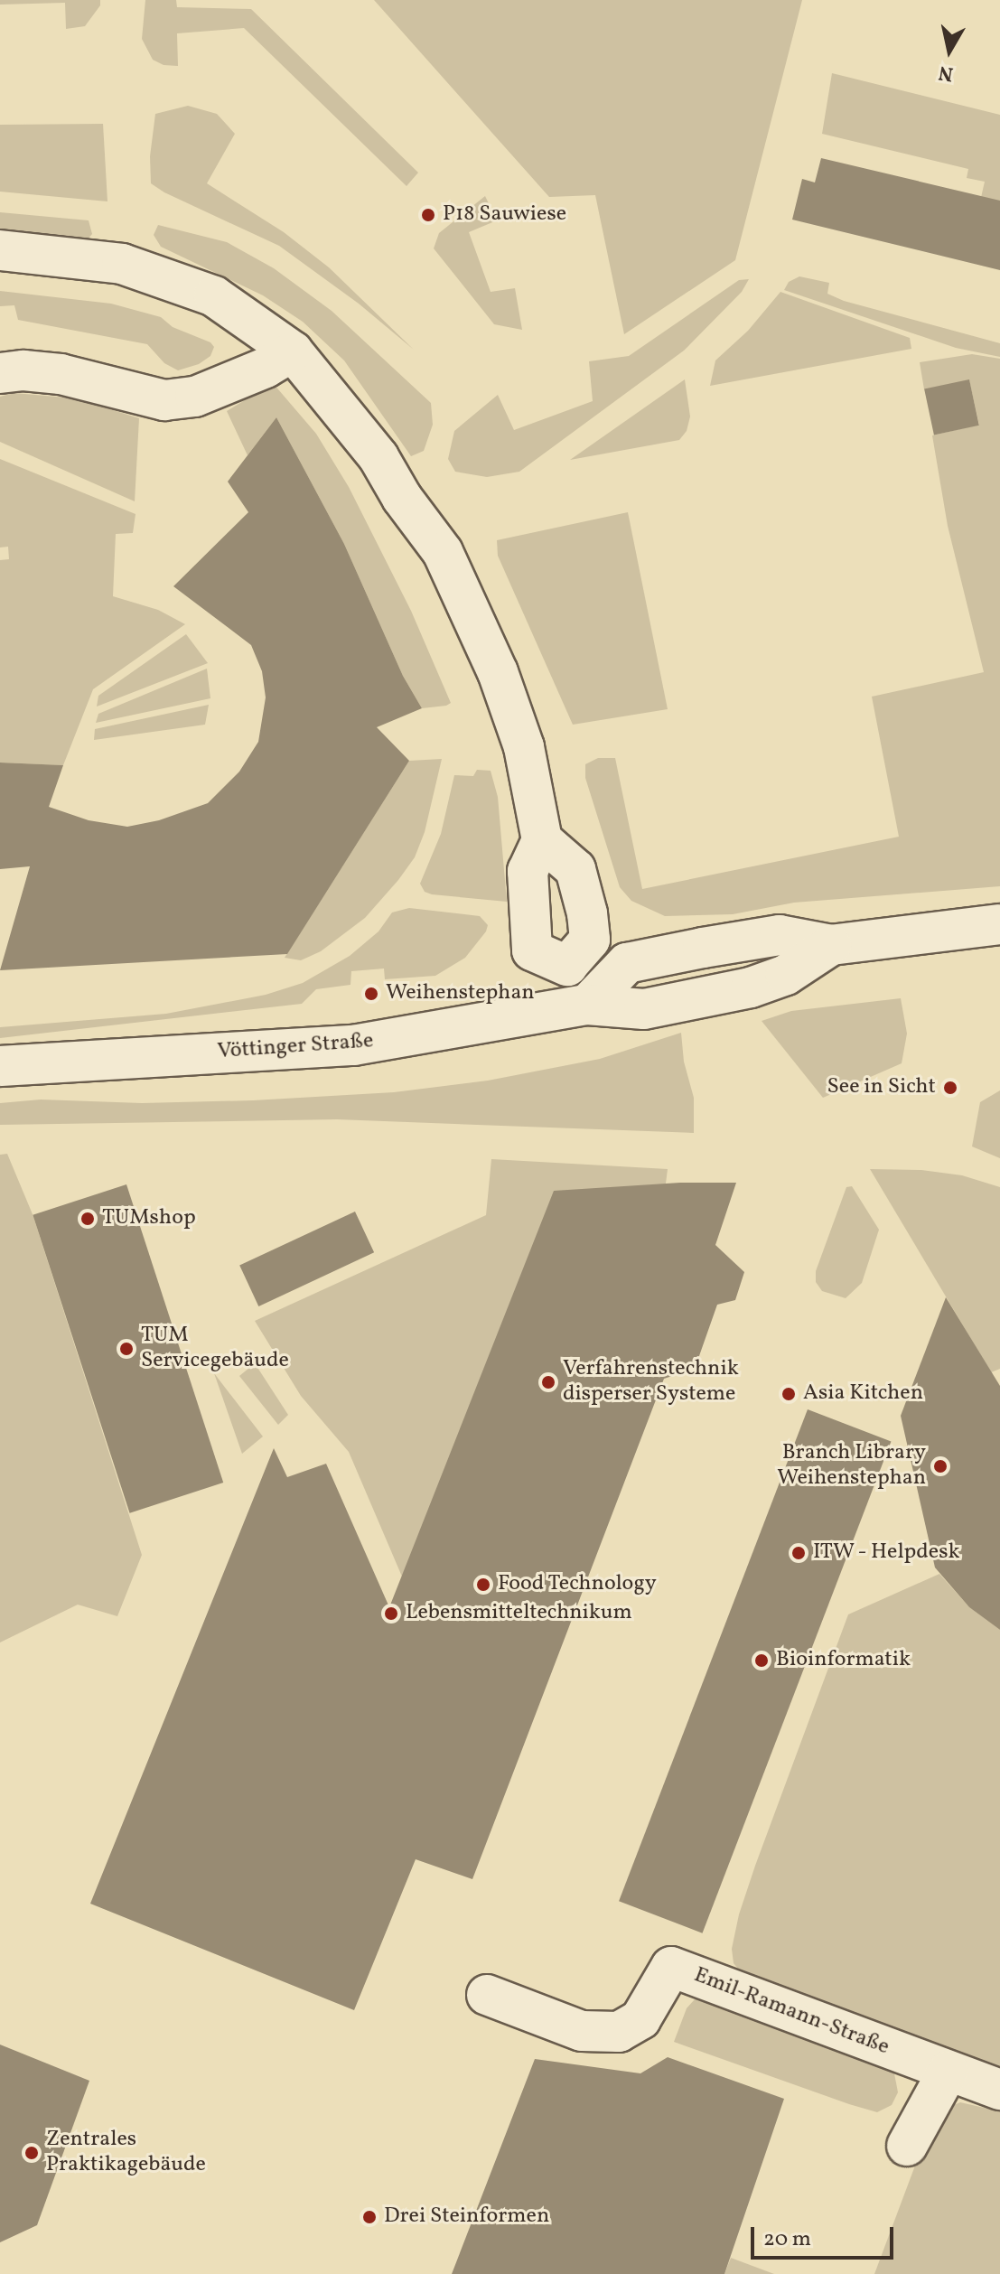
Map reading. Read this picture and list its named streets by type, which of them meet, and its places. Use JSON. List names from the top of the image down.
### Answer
{
  "streets": {
    "street": ["Vöttinger Straße", "Emil-Ramann-Straße"]
  },
  "places": [
    "P18 Sauwiese",
    "Weihenstephan",
    "See in Sicht",
    "TUMshop",
    "TUM Servicegebäude",
    "Verfahrenstechnik disperser Systeme",
    "Asia Kitchen",
    "Branch Library Weihenstephan",
    "ITW - Helpdesk",
    "Food Technology",
    "Lebensmitteltechnikum",
    "Bioinformatik",
    "Zentrales Praktikagebäude",
    "Drei Steinformen"
  ],
  "scale_bar": "20 m",
  "north": "bottom"
}
